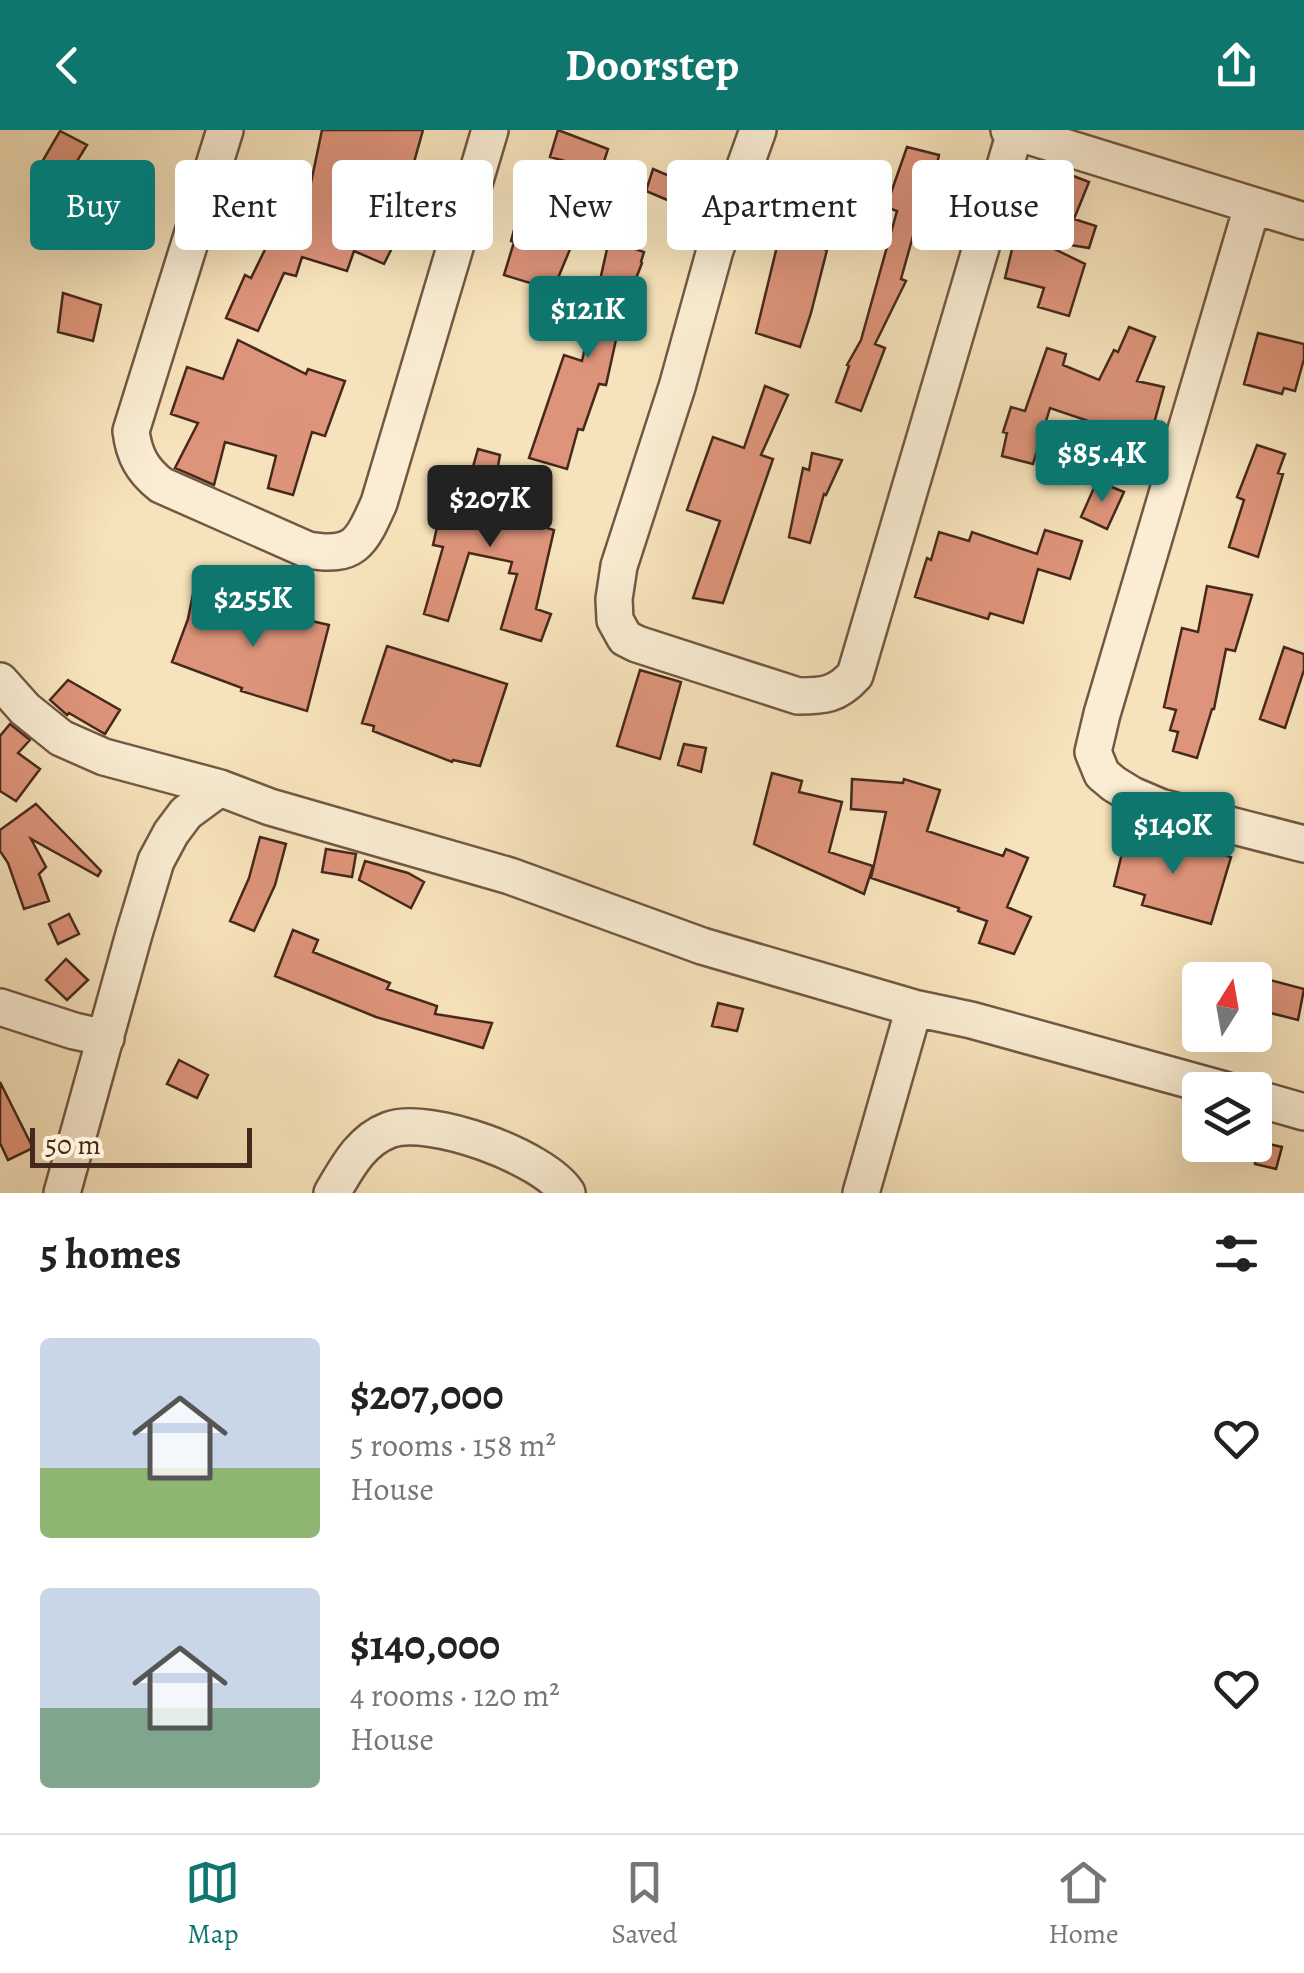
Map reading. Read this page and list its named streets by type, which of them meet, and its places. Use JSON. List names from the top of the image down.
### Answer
{
  "scale_bar": "50 m",
  "north": "top",
  "page": {
    "header": "Doorstep",
    "chip": [
      "Buy",
      "Rent",
      "Filters",
      "New",
      "Apartment",
      "House"
    ],
    "price": [
      "$121K",
      "$85.4K",
      "$207K",
      "$255K",
      "$140K"
    ],
    "scale": "50 m",
    "heading": "5 homes",
    "list": [
      {
        "name": "$207,000",
        "note": "5 rooms · 158 m² · House"
      },
      {
        "name": "$140,000",
        "note": "4 rooms · 120 m² · House"
      }
    ],
    "tabs": ["Map", "Saved", "Home"]
  }
}
